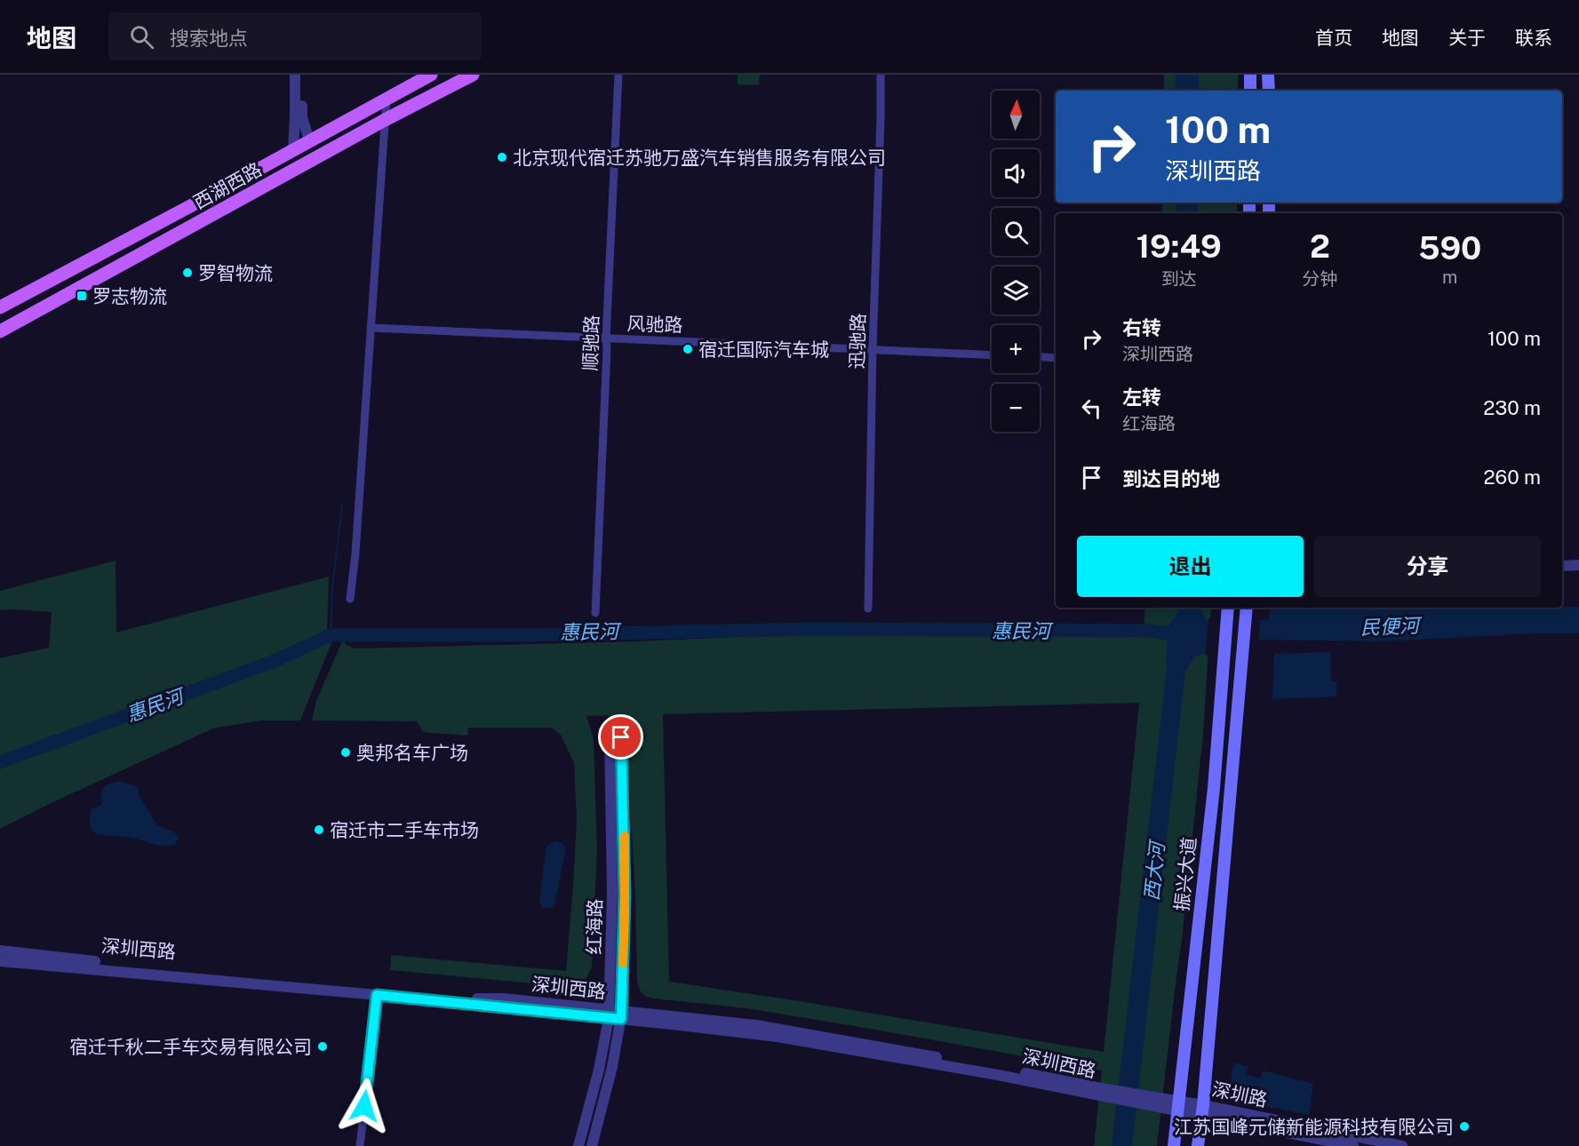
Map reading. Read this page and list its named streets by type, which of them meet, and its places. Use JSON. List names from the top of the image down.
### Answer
{
  "streets": {
    "main road": ["西湖西路", "振兴大道"],
    "street": [
      "风驰路",
      "迅驰路",
      "顺驰路",
      "红海路",
      "深圳西路",
      "深圳路"
    ]
  },
  "crossings": [
    ["风驰路", "迅驰路"],
    ["风驰路", "顺驰路"],
    ["振兴大道", "深圳路"],
    ["红海路", "深圳西路"],
    ["深圳西路", "深圳路"]
  ],
  "water": ["民便河", "惠民河", "西大河"],
  "places": {
    "other": [
      "北京现代宿迁苏驰万盛汽车销售服务有限公司",
      "罗智物流",
      "宿迁国际汽车城",
      "奥邦名车广场",
      "宿迁市二手车市场",
      "宿迁千秋二手车交易有限公司",
      "江苏国峰元储新能源科技有限公司"
    ],
    "transit": ["罗志物流"]
  },
  "north": "top",
  "page": {
    "header": "地图",
    "search": "搜索地点",
    "nav": [
      "首页",
      "地图",
      "关于",
      "联系"
    ],
    "map_buttons": ["+", "−"],
    "turn": ["100 m", "深圳西路"],
    "eta": [
      "19:49",
      "到达",
      "2",
      "分钟",
      "590",
      "m"
    ],
    "list": [
      {
        "name": "右转",
        "note": "深圳西路",
        "value": "100 m"
      },
      {
        "name": "左转",
        "note": "红海路",
        "value": "230 m"
      },
      {
        "name": "到达目的地",
        "value": "260 m"
      }
    ],
    "buttons": ["退出", "分享"]
  }
}
